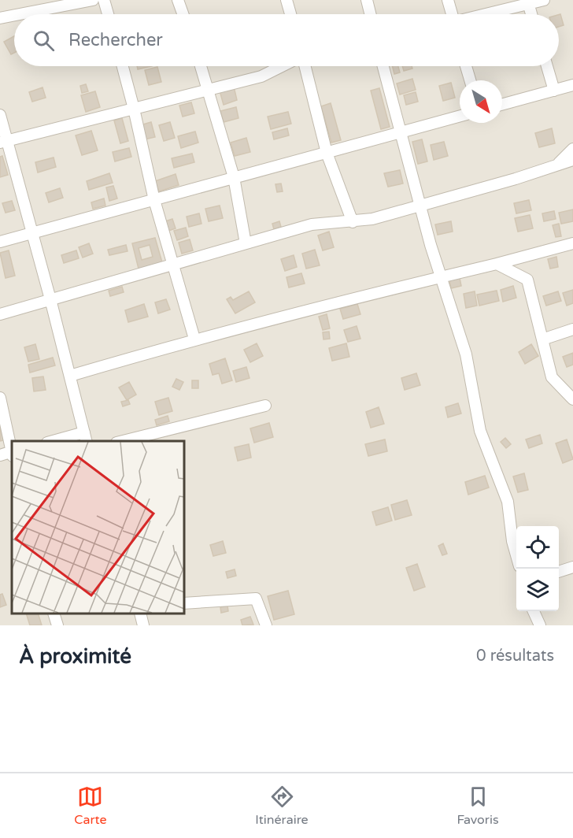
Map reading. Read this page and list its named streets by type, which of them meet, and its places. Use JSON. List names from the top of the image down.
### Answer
{
  "north": "bottom right",
  "page": {
    "search": "Rechercher",
    "heading": ["À proximité", "0 résultats"],
    "nav": ["Carte", "Itinéraire", "Favoris"]
  }
}
